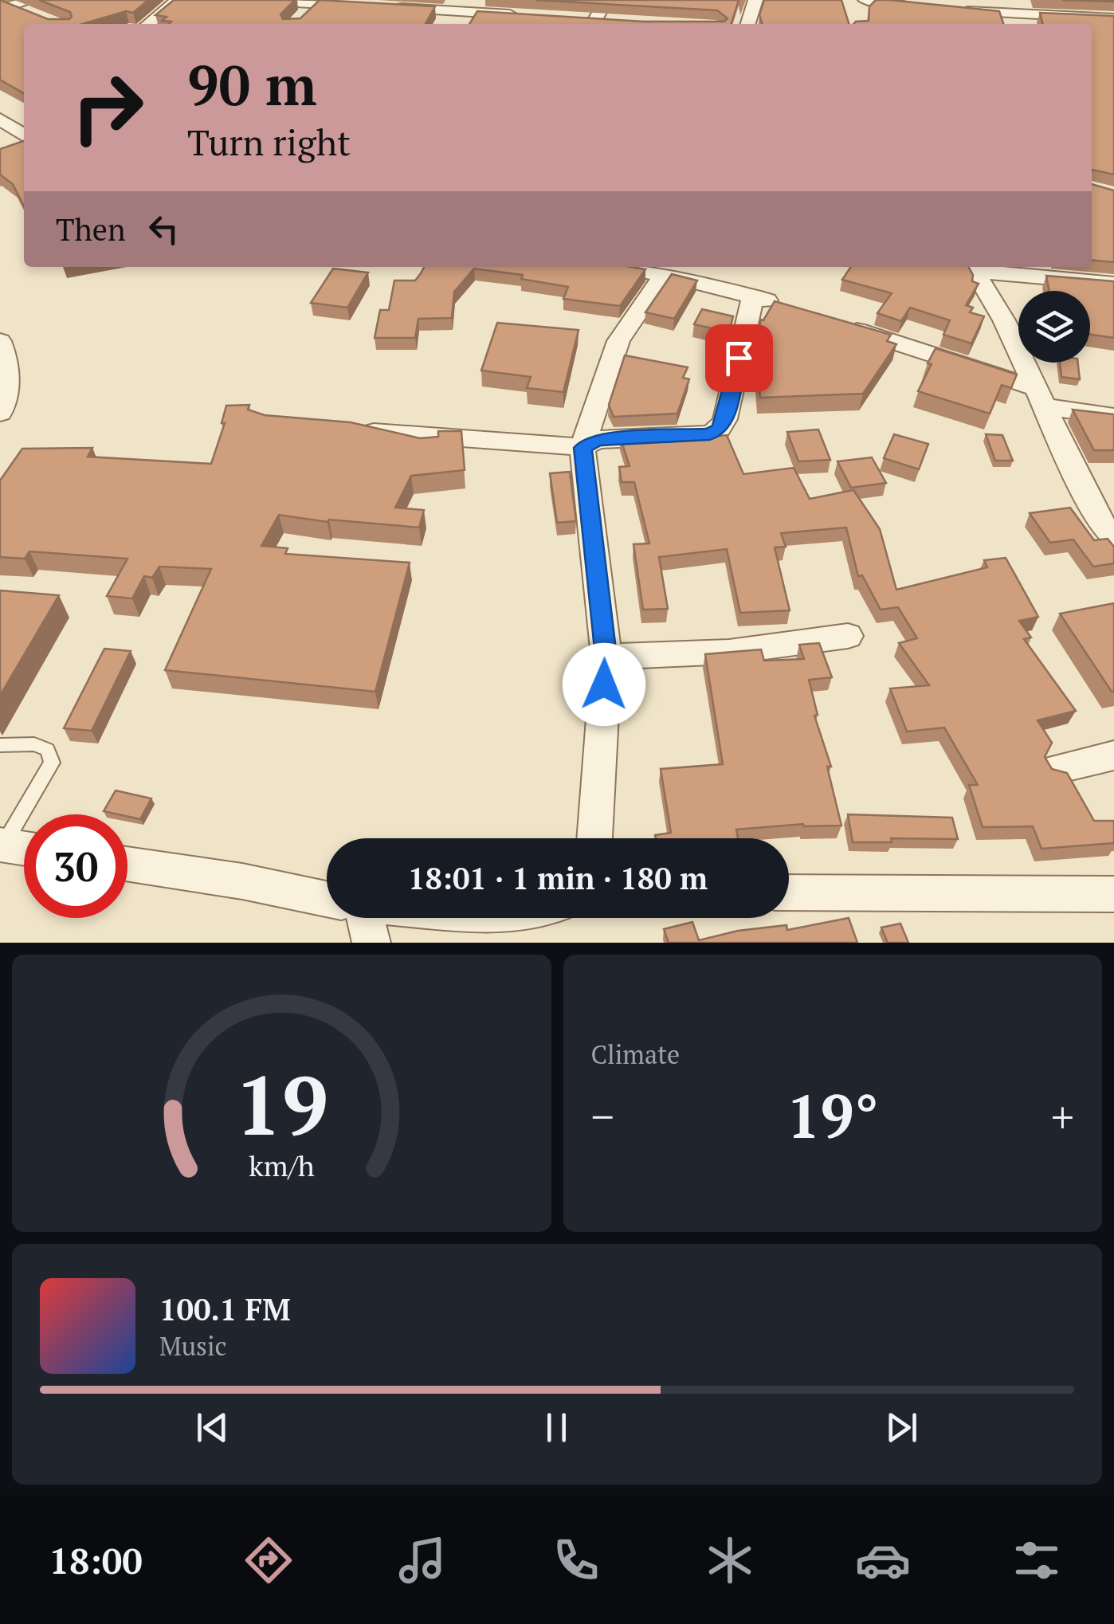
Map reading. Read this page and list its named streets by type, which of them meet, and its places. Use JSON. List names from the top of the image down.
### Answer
{
  "page": {
    "turn": ["90 m", "Turn right"],
    "then": "Then",
    "limit": "30",
    "trip": "18:01 · 1 min · 180 m",
    "tile": "Climate",
    "heat": ["−", "19°", "+"],
    "song": ["100.1 FM", "Music"],
    "tabs": "18:00",
    "gauge": ["19", "km/h"]
  }
}
